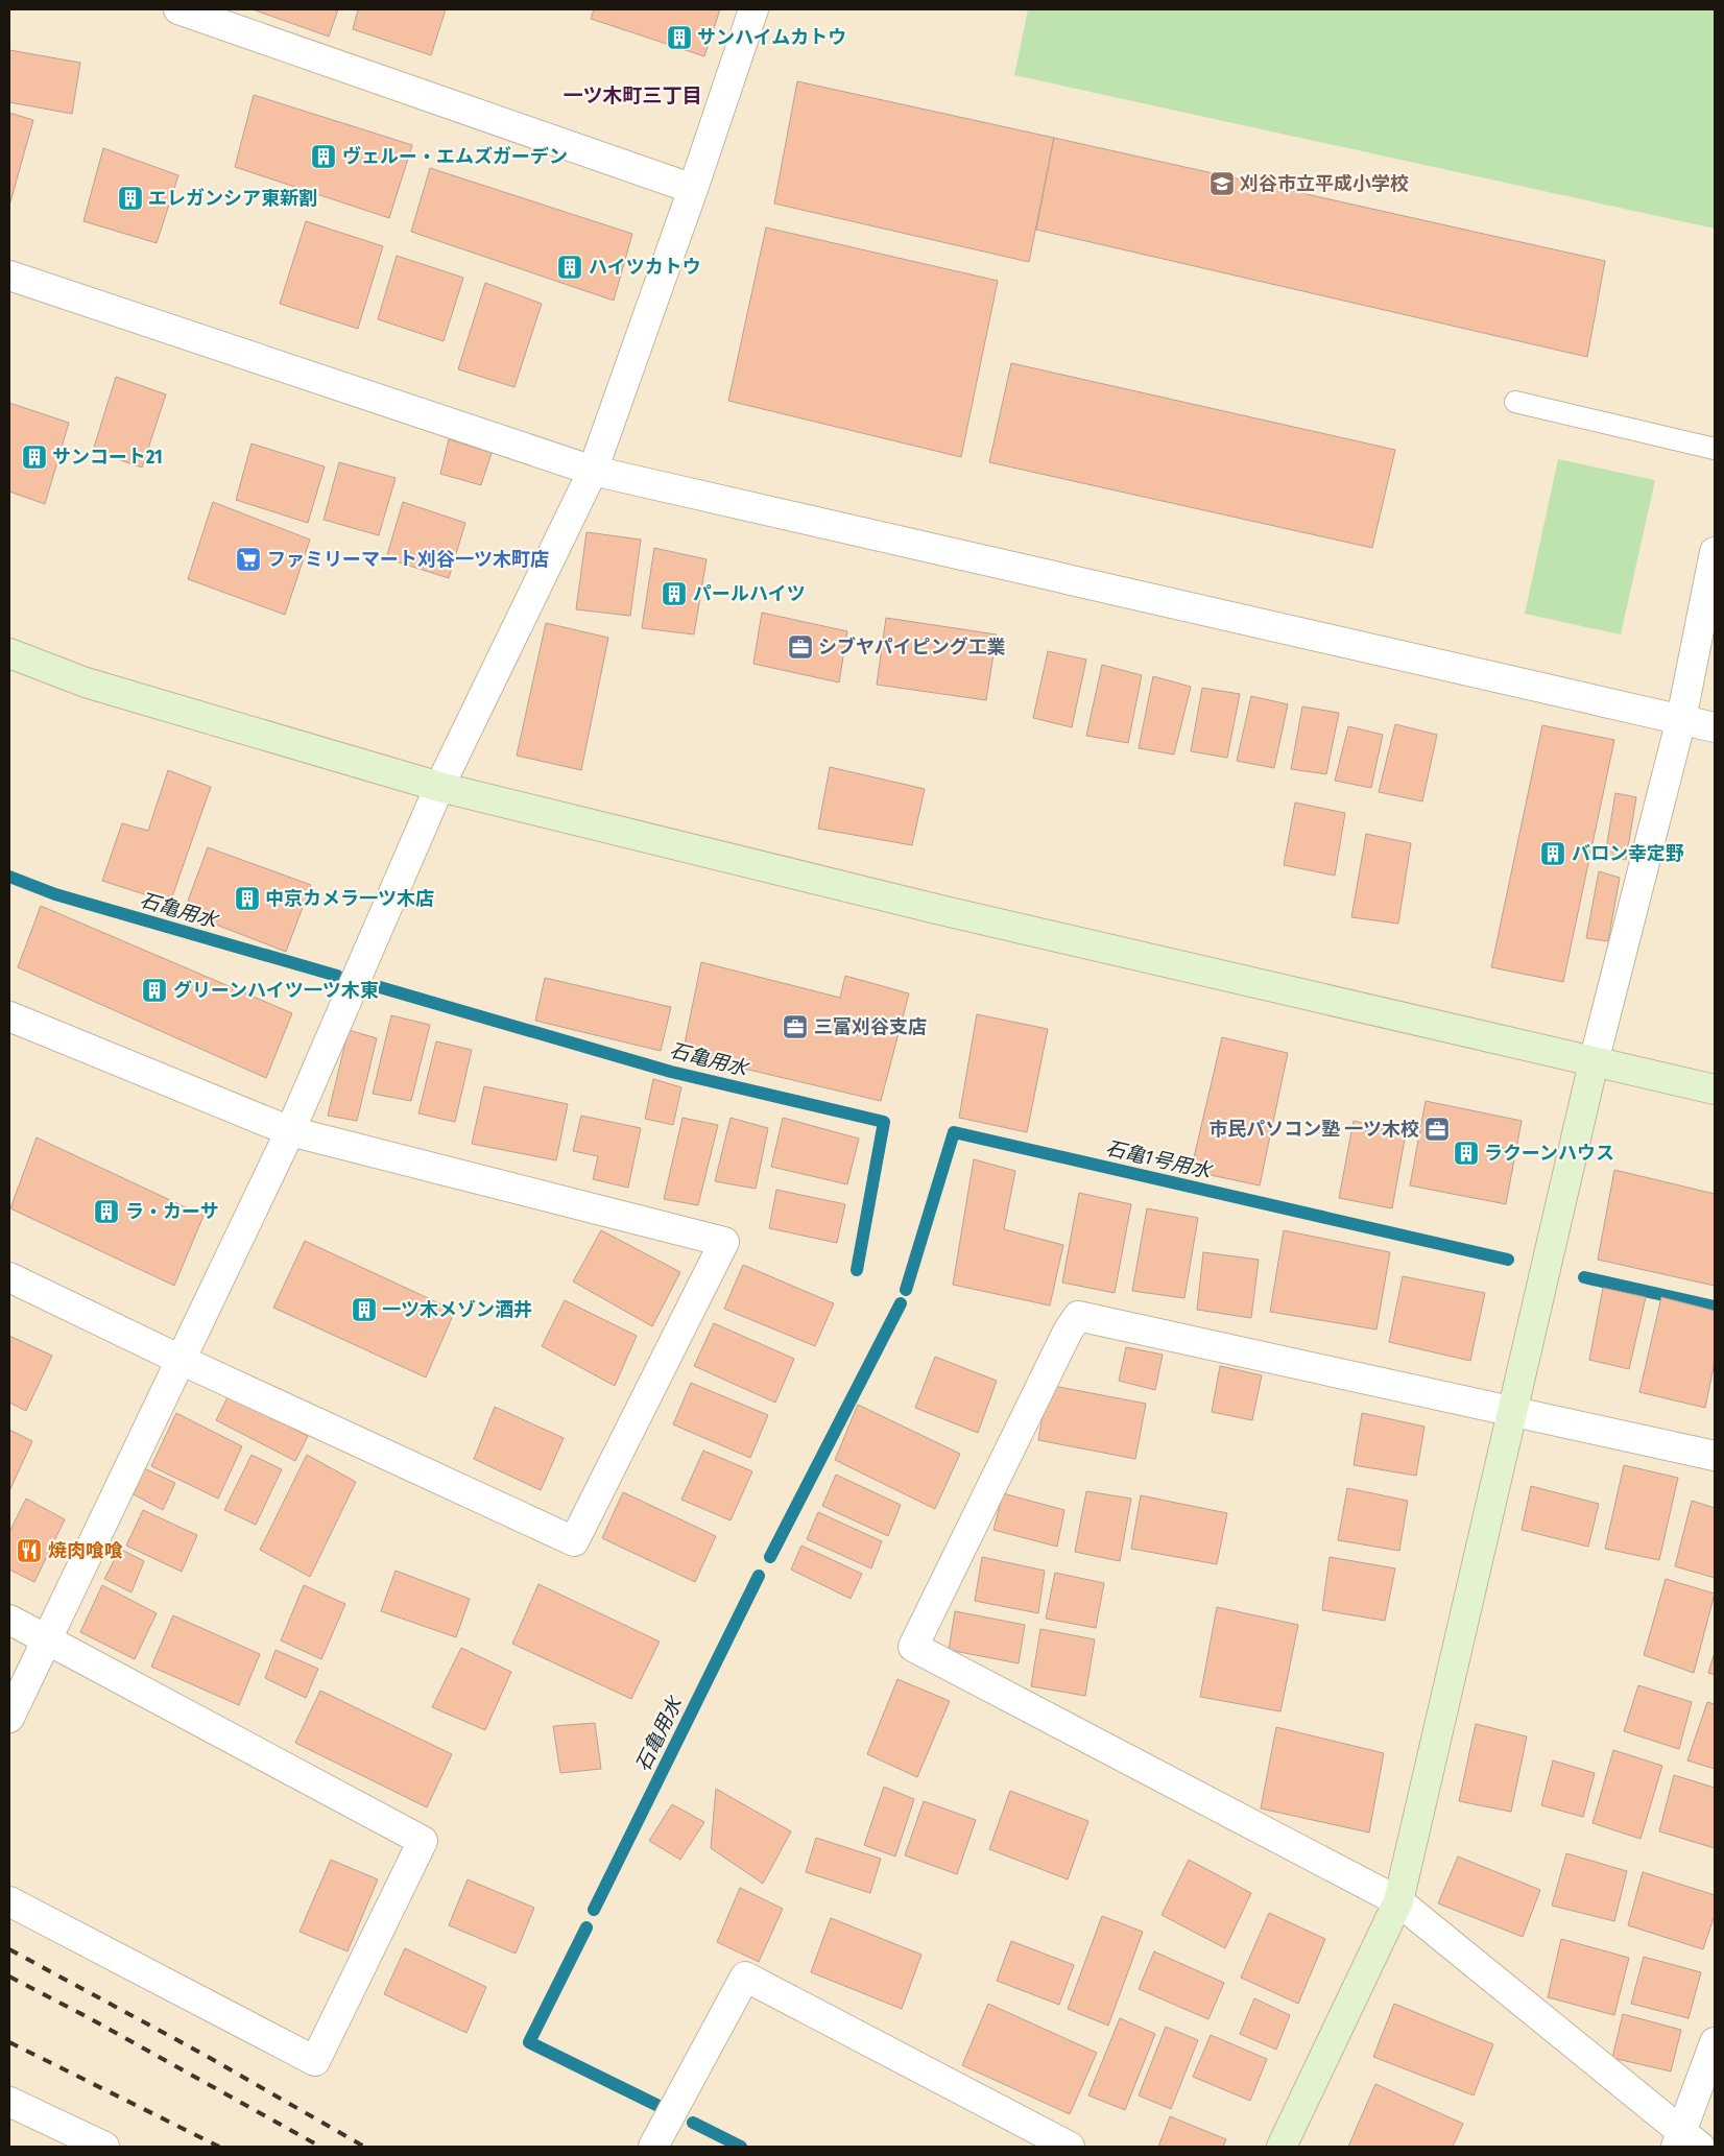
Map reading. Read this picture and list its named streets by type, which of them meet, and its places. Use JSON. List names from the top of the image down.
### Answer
{
  "districts": ["一ツ木町三丁目"],
  "water": ["石亀用水", "石亀1号用水"],
  "places": {
    "building": [
      "サンハイムカトウ",
      "ヴェルー・エムズガーデン",
      "エレガンシア東新割",
      "ハイツカトウ",
      "サンコート21",
      "パールハイツ",
      "バロン幸定野",
      "中京カメラ一ツ木店",
      "グリーンハイツ一ツ木東",
      "ラクーンハウス",
      "ラ・カーサ",
      "一ツ木メゾン酒井"
    ],
    "school or university": ["刈谷市立平成小学校"],
    "supermarket": ["ファミリーマート刈谷一ツ木町店"],
    "office": ["シブヤパイピング工業", "三富刈谷支店", "市民パソコン塾 一ツ木校"],
    "restaurant": ["焼肉喰喰"]
  }
}
